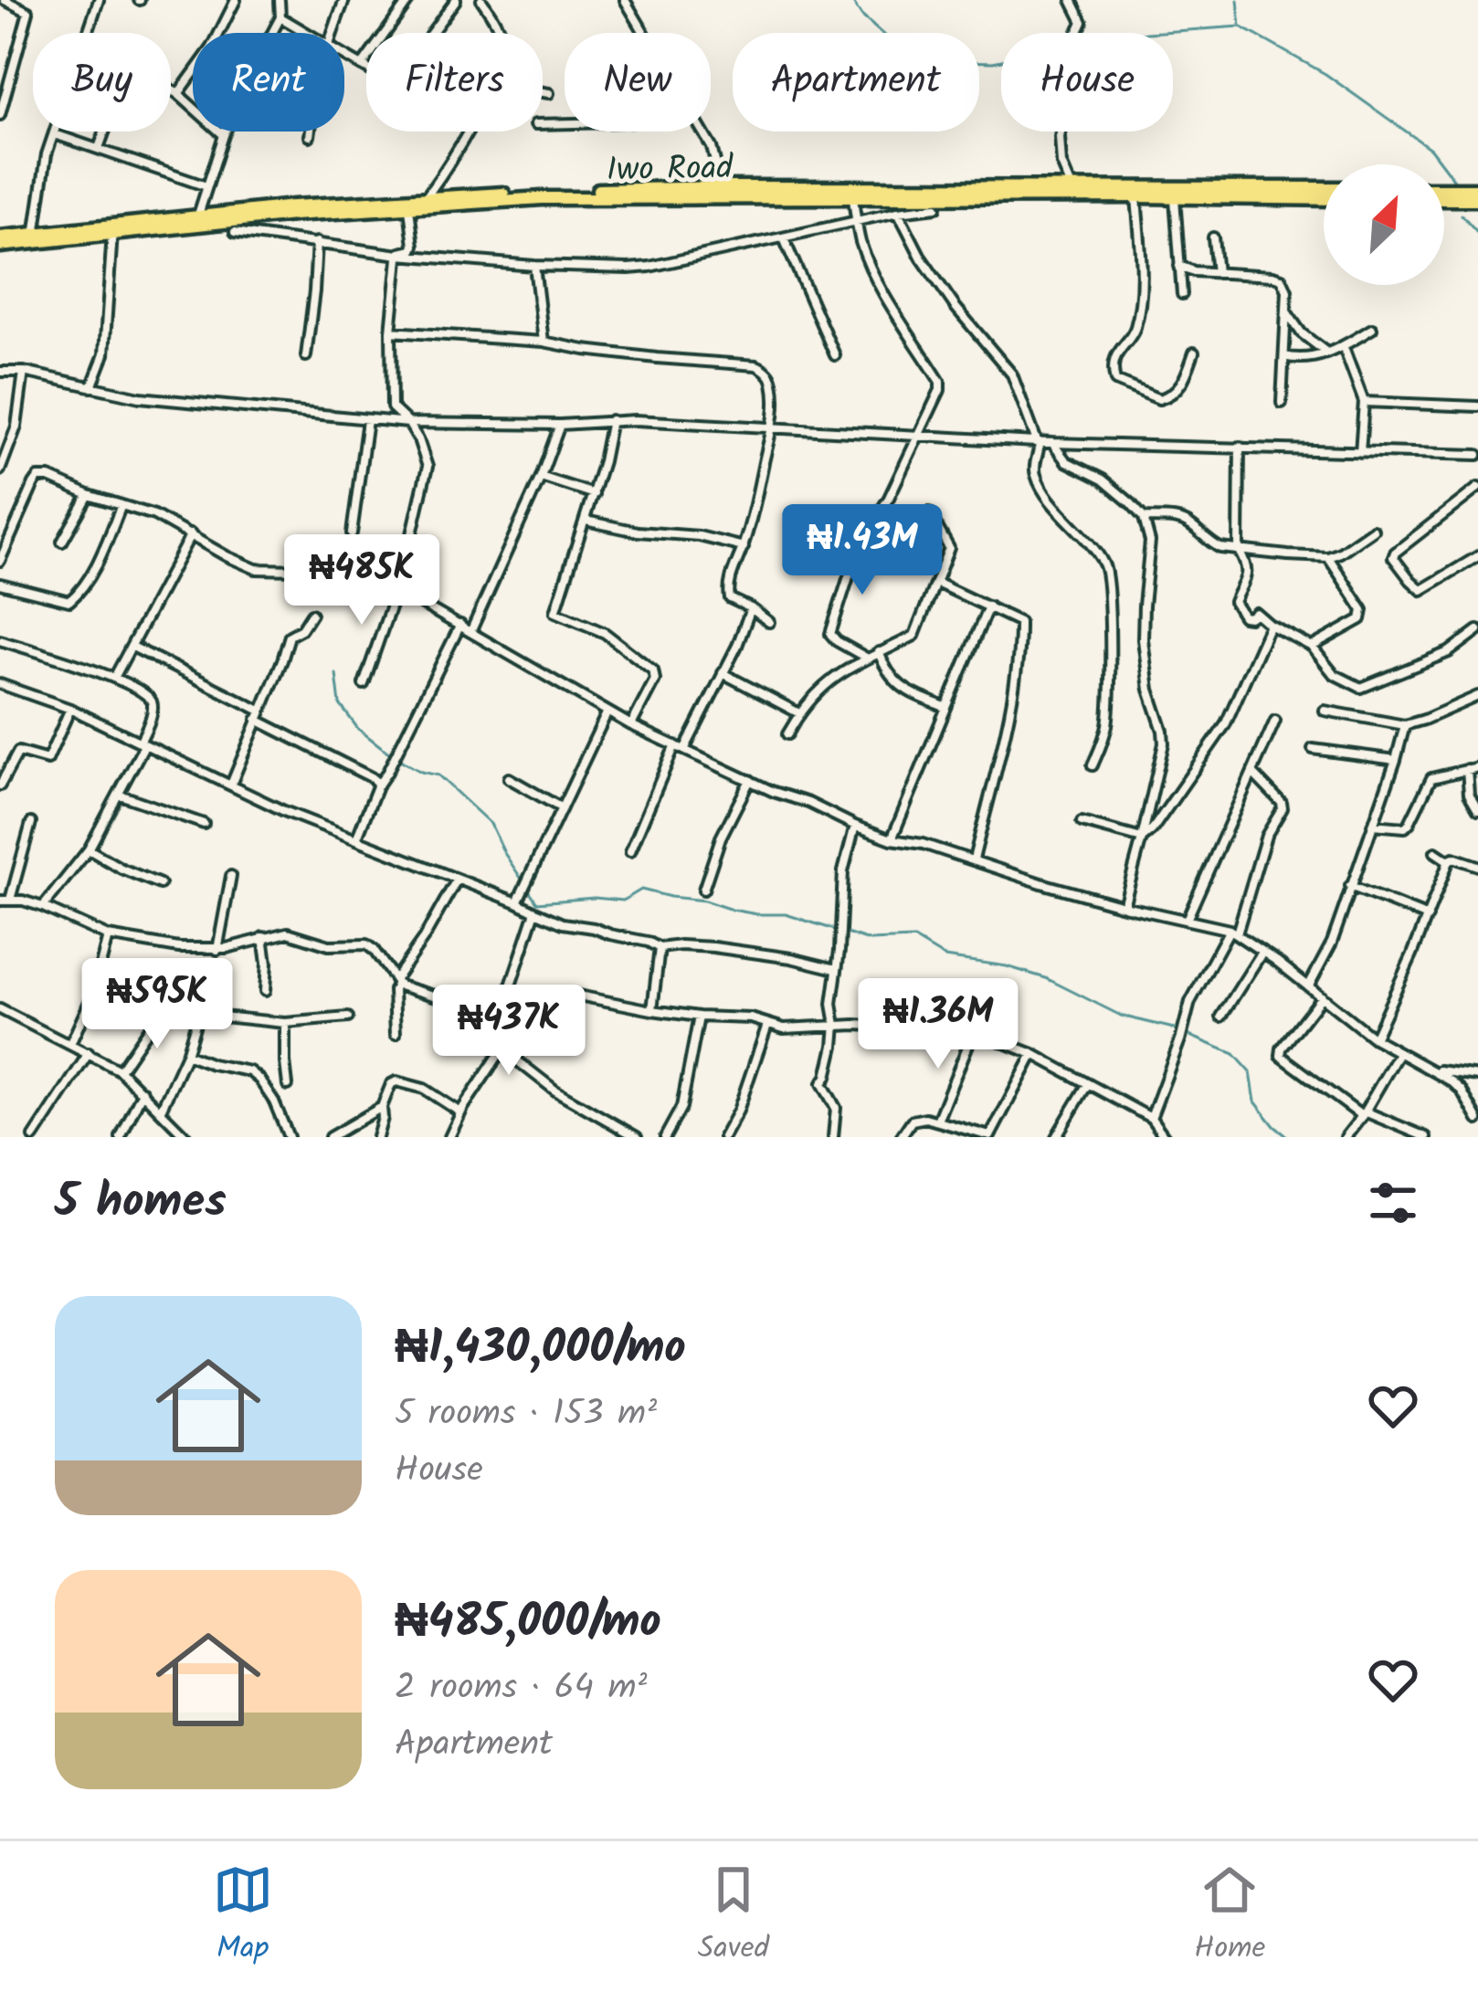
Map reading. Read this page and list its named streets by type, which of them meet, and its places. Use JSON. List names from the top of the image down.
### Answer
{
  "streets": {
    "main road": ["Iwo Road"]
  },
  "north": "top right",
  "page": {
    "chip": [
      "Buy",
      "Rent",
      "Filters",
      "New",
      "Apartment",
      "House"
    ],
    "price": [
      "₦1.43M",
      "₦485K",
      "₦595K",
      "₦1.36M",
      "₦437K"
    ],
    "heading": "5 homes",
    "list": [
      {
        "name": "₦1,430,000/mo",
        "note": "5 rooms · 153 m² · House"
      },
      {
        "name": "₦485,000/mo",
        "note": "2 rooms · 64 m² · Apartment"
      }
    ],
    "tabs": ["Map", "Saved", "Home"]
  }
}
